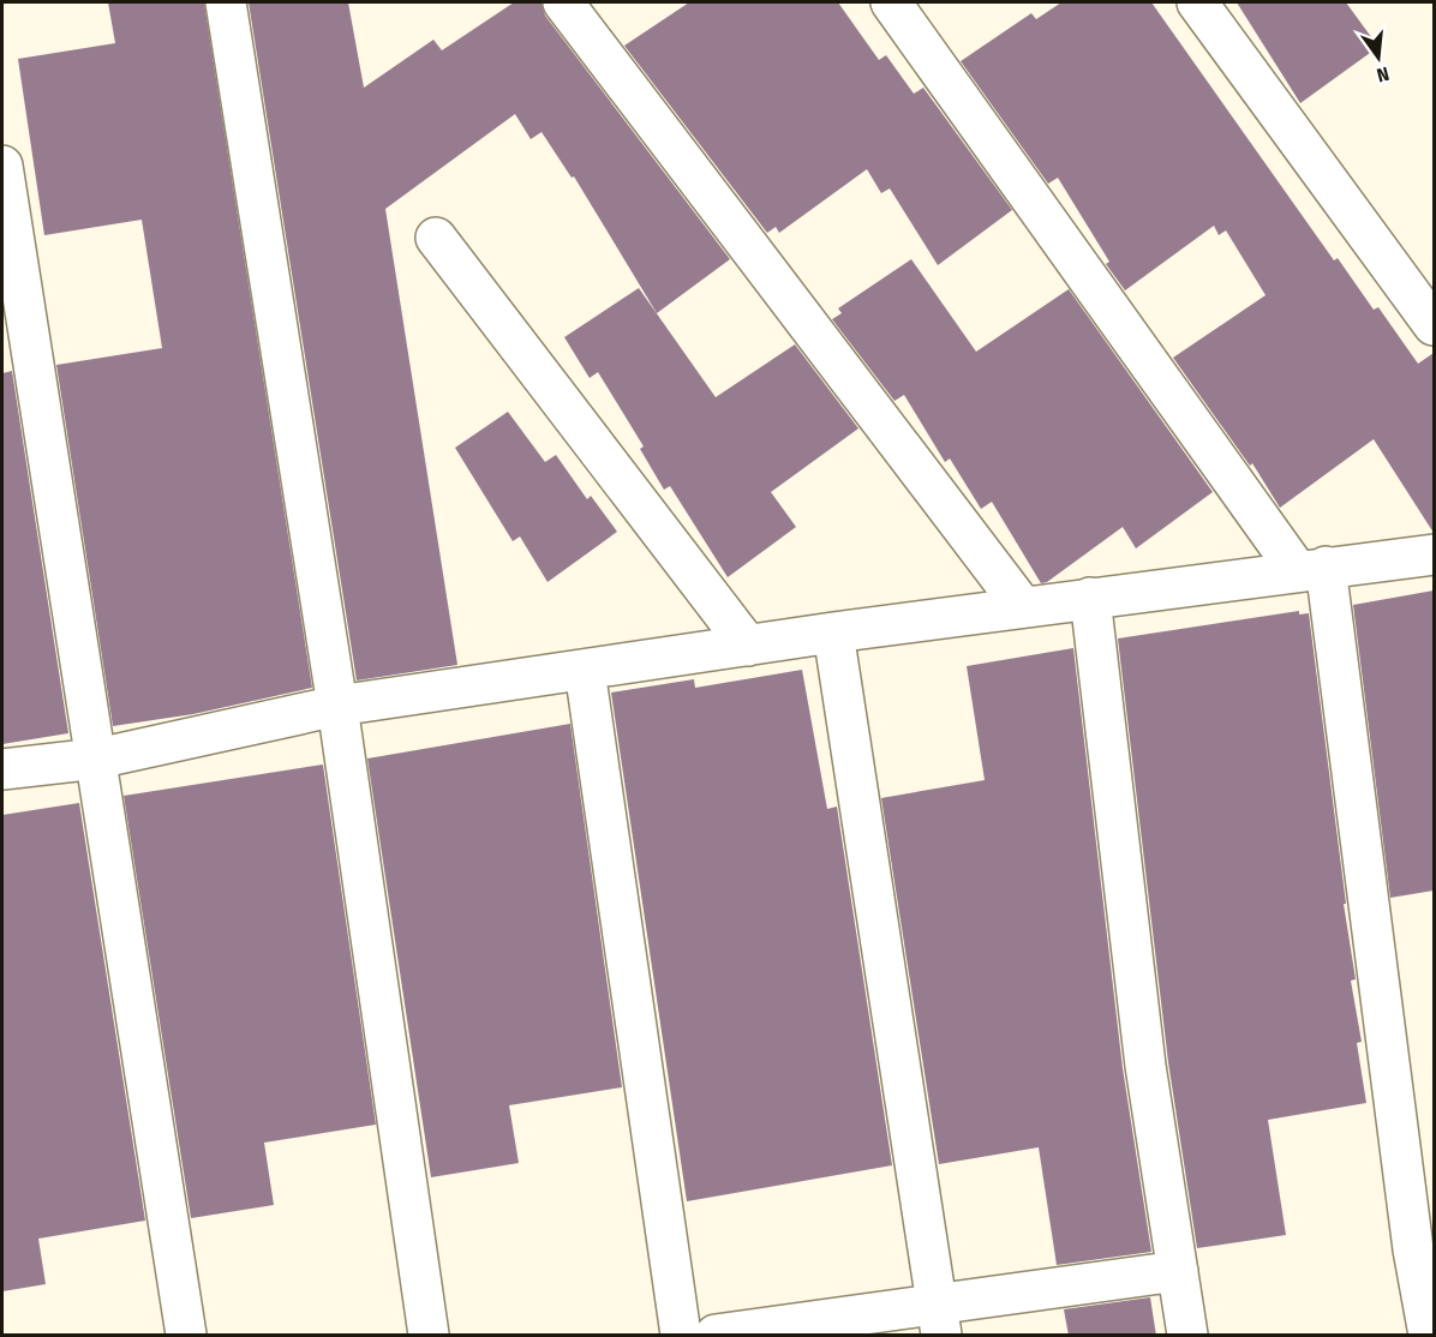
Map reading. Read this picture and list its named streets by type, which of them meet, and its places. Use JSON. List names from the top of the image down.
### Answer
{
  "north": "bottom"
}
